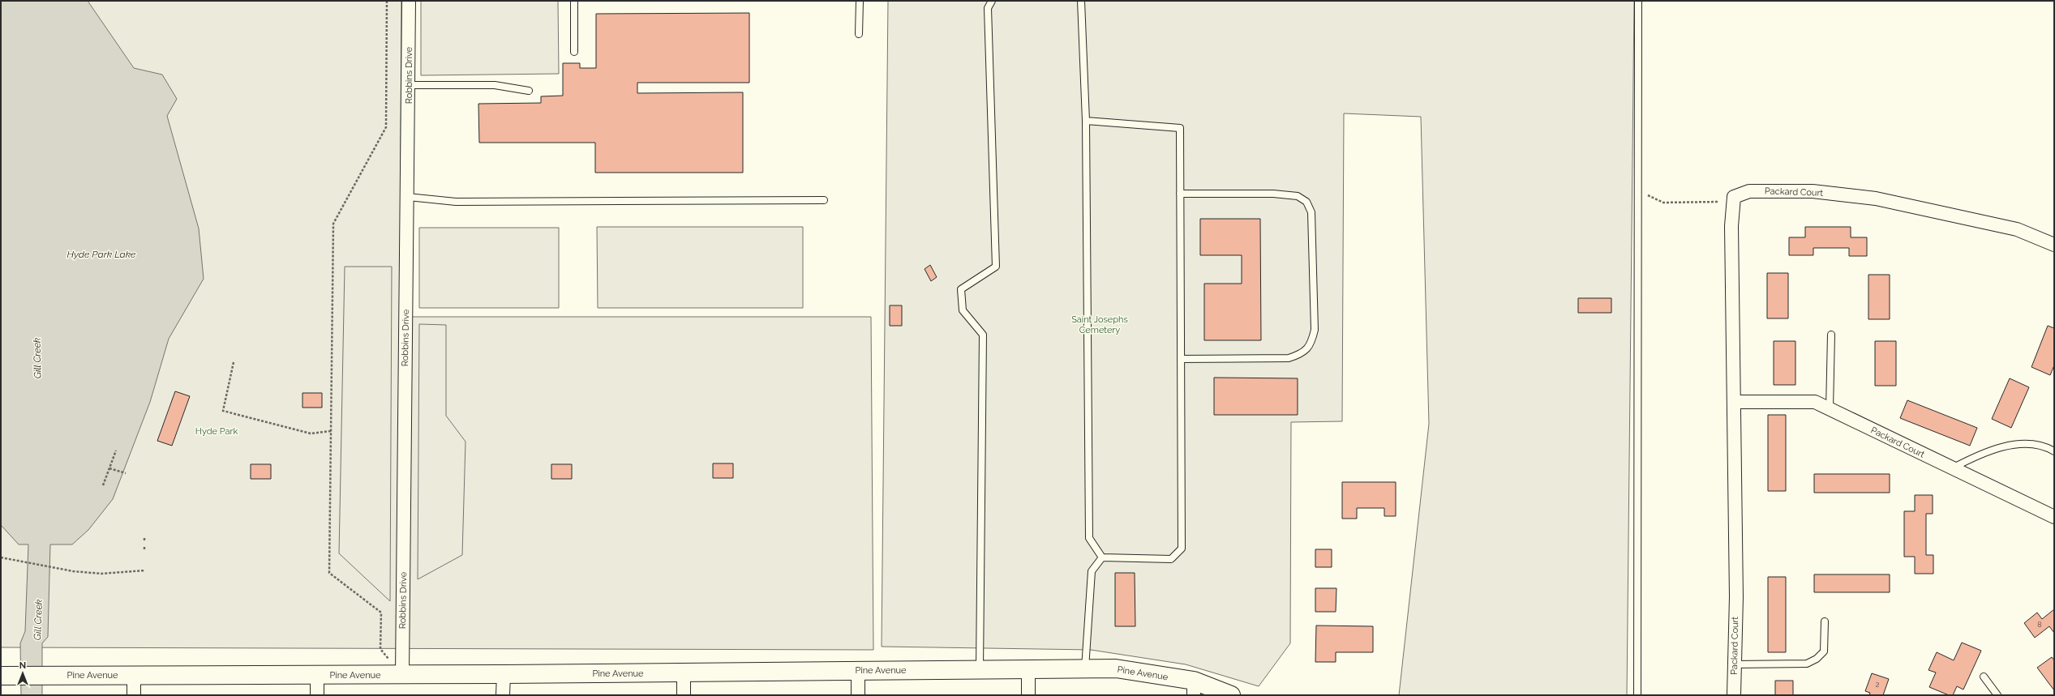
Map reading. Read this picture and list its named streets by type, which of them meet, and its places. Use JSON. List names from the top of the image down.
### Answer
{
  "streets": {
    "main road": ["Pine Avenue"],
    "street": ["Robbins Drive", "Packard Court"]
  },
  "crossings": [
    ["Robbins Drive", "Pine Avenue"]
  ],
  "water": ["Hyde Park Lake", "Gill Creek"],
  "parks": ["Saint Josephs Cemetery", "Hyde Park"],
  "house_numbers": ["8", "2"],
  "north": "top"
}
